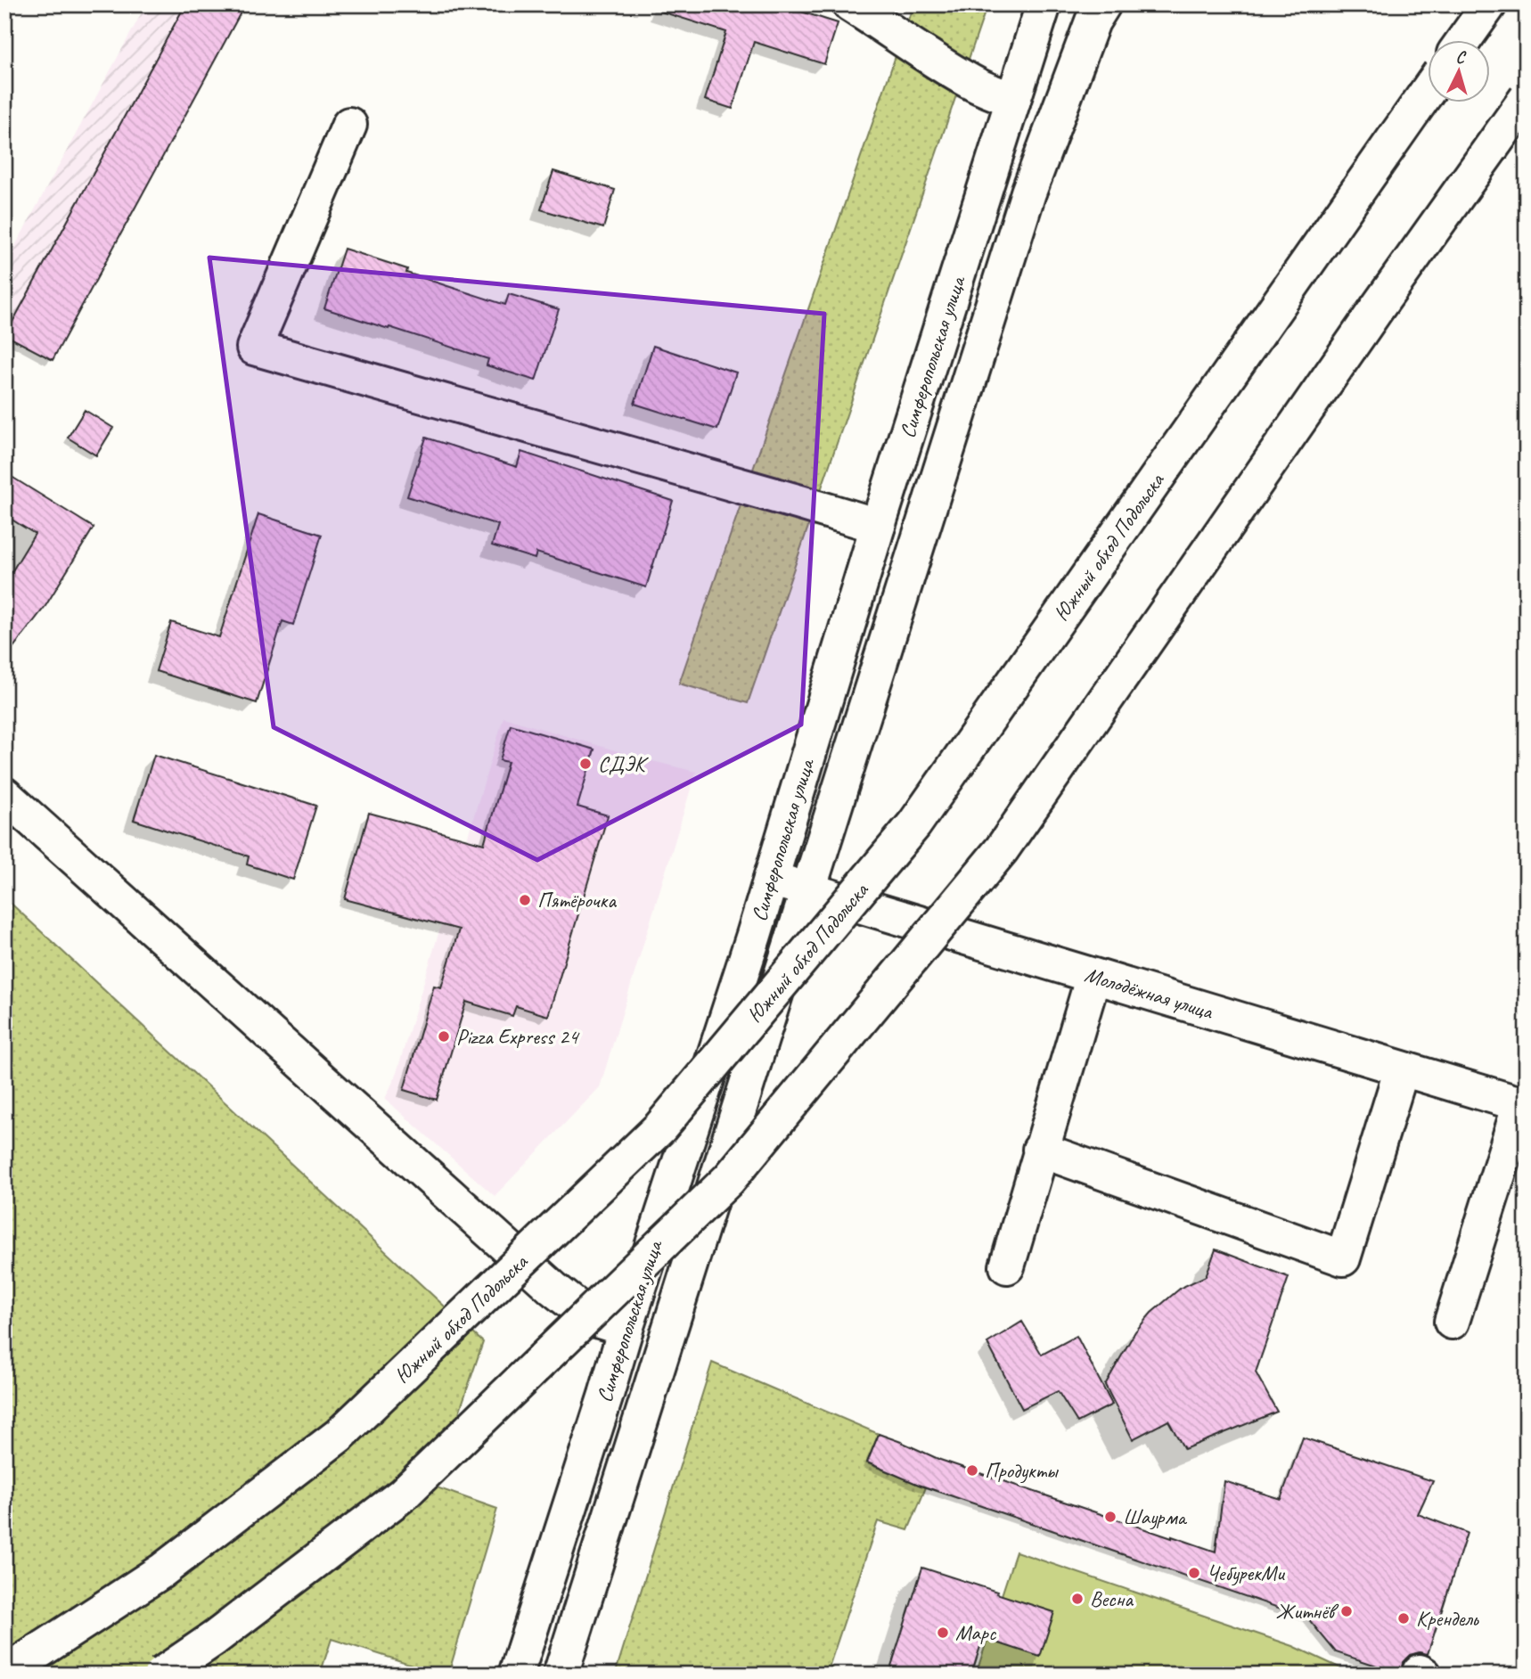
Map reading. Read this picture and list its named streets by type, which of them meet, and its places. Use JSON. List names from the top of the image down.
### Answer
{
  "streets": {
    "main road": ["Симферопольская улица", "Южный обход Подольска", "Молодёжная улица"]
  },
  "crossings": [
    ["Симферопольская улица", "Молодёжная улица"]
  ],
  "places": [
    "СДЭК",
    "Пятёрочка",
    "Pizza Express 24",
    "Продукты",
    "Шаурма",
    "ЧебурекМи",
    "Весна",
    "Житнёв",
    "Крендель",
    "Марс"
  ],
  "north": "top"
}
